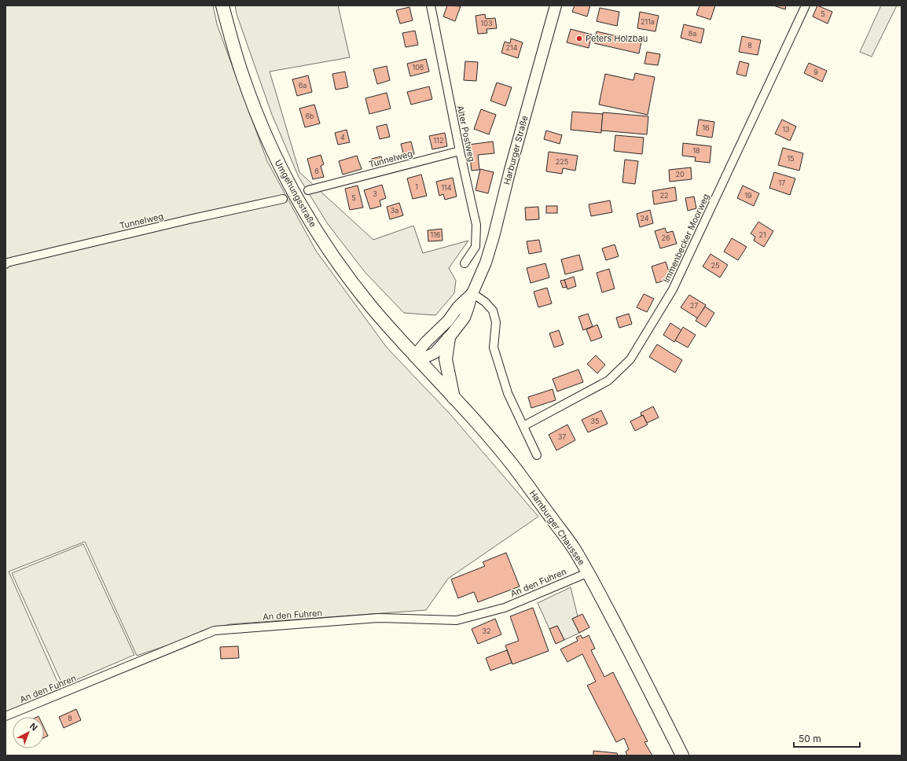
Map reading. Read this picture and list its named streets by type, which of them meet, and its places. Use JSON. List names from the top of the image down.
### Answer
{
  "streets": {
    "main road": ["Umgehungsstraße", "Hamburger Chaussee"],
    "street": [
      "Alter Postweg",
      "Harburger Straße",
      "Tunnelweg",
      "Immenbecker Moorweg",
      "An den Fuhren"
    ]
  },
  "crossings": [
    ["Alter Postweg", "Tunnelweg"],
    ["Harburger Straße", "Umgehungsstraße"],
    ["Harburger Straße", "Hamburger Chaussee"],
    ["Umgehungsstraße", "Hamburger Chaussee"],
    ["Hamburger Chaussee", "An den Fuhren"]
  ],
  "places": ["Peters Holzbau"],
  "house_numbers": [
    "5",
    "211a",
    "103",
    "8a",
    "8",
    "214",
    "106",
    "9",
    "6a",
    "6b",
    "16",
    "13",
    "4",
    "112",
    "18",
    "15",
    "225",
    "6",
    "20",
    "17",
    "1",
    "114",
    "3",
    "22",
    "19",
    "5",
    "3a",
    "24",
    "116",
    "21",
    "26",
    "25",
    "27",
    "35",
    "37",
    "32",
    "8"
  ],
  "scale_bar": "50 m",
  "north": "top right"
}
